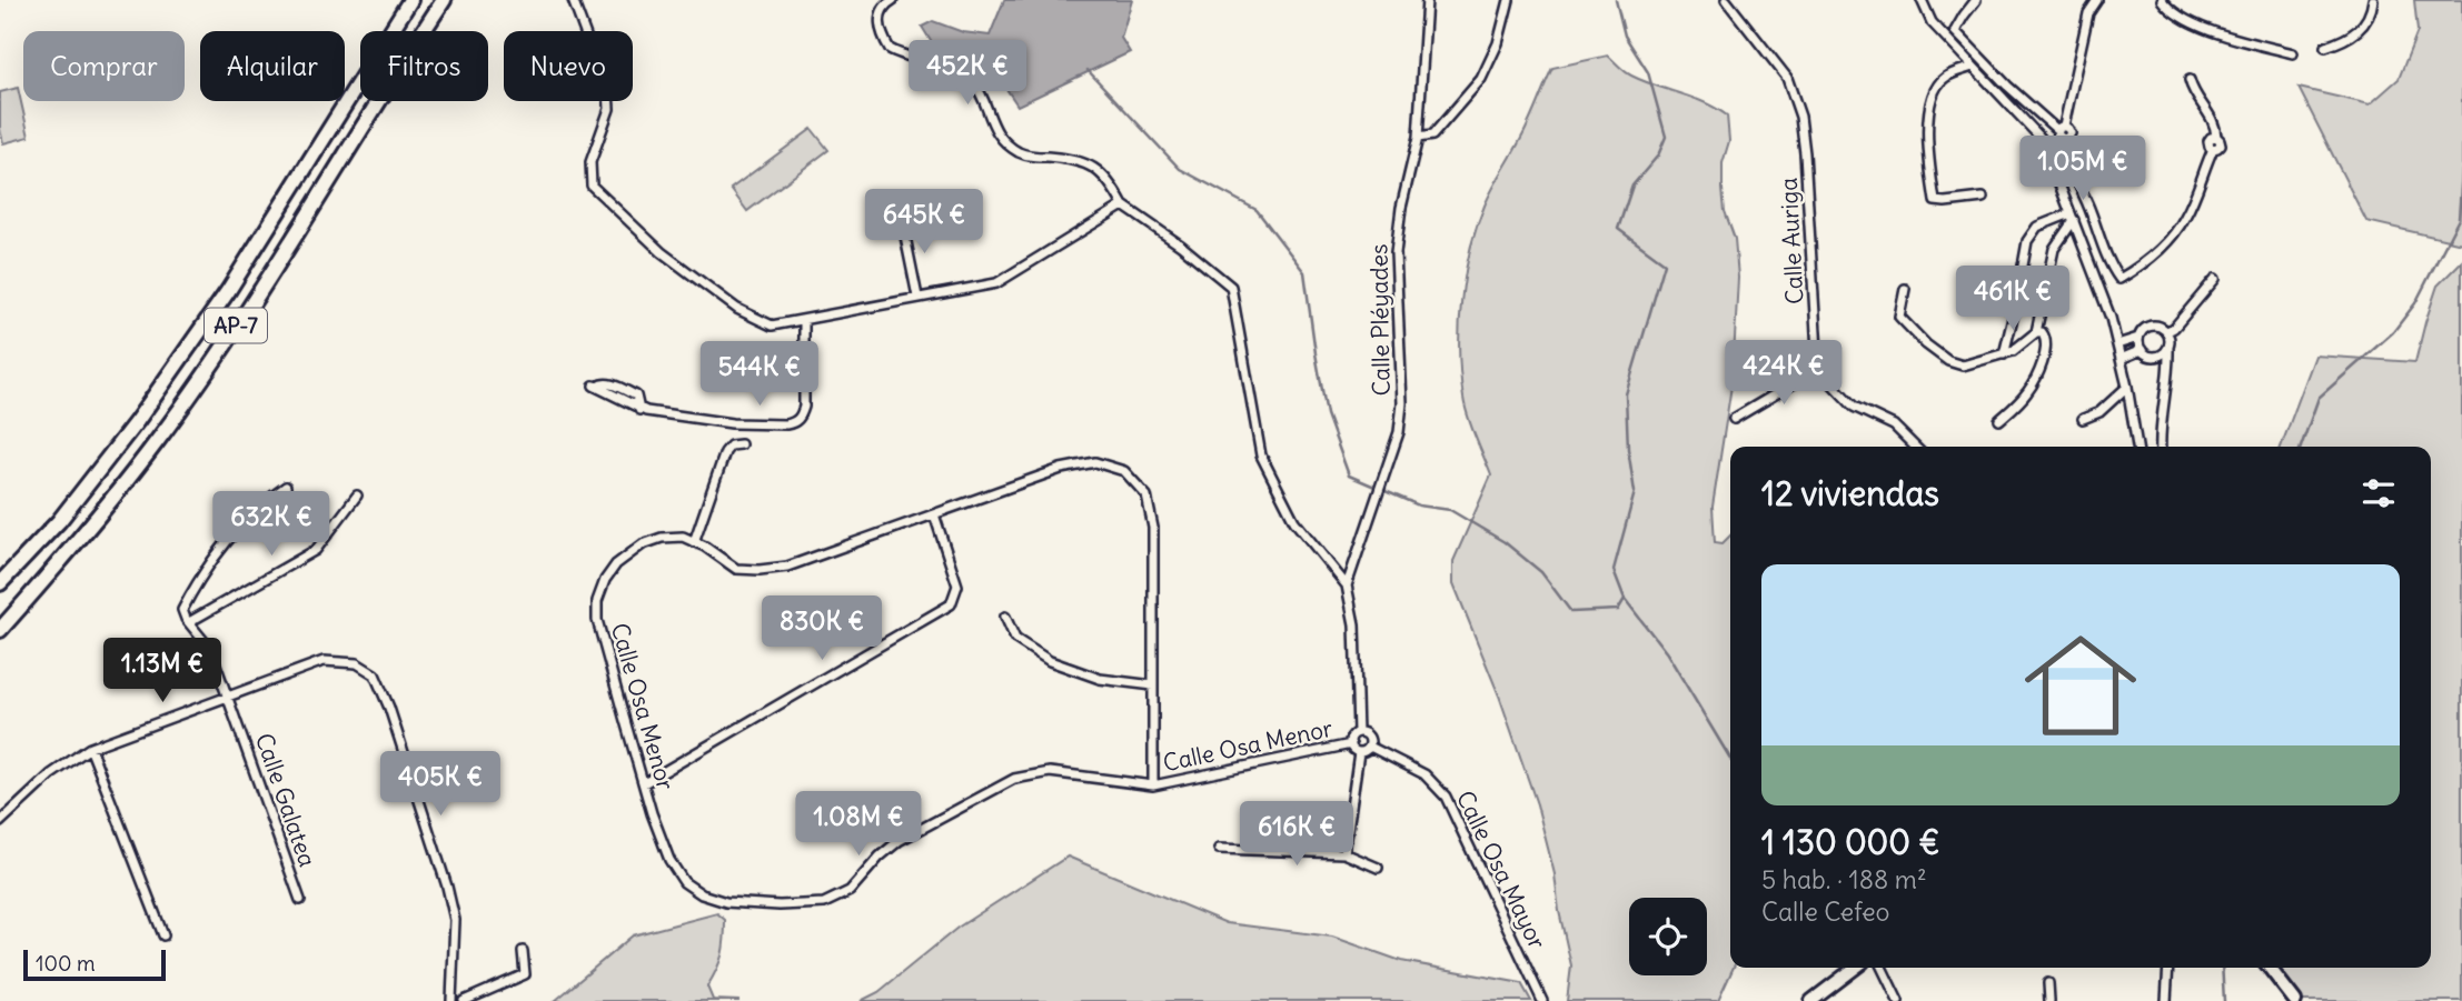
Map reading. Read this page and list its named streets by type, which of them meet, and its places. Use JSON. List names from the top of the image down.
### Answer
{
  "streets": {
    "highway": ["AP-7"],
    "street": [
      "Calle Auriga",
      "Calle Pléyades",
      "Calle Osa Menor",
      "Calle Galatea",
      "Calle Osa Mayor"
    ]
  },
  "crossings": [
    ["Calle Osa Menor", "Calle Osa Mayor"]
  ],
  "scale_bar": "100 m",
  "page": {
    "chip": [
      "Comprar",
      "Alquilar",
      "Filtros",
      "Nuevo"
    ],
    "price": [
      "452K €",
      "1.05M €",
      "645K €",
      "461K €",
      "424K €",
      "544K €",
      "632K €",
      "830K €",
      "1.13M €",
      "405K €",
      "1.08M €",
      "616K €"
    ],
    "heading": "12 viviendas",
    "list": [
      {
        "name": "1 130 000 €",
        "note": "5 hab. · 188 m² · Calle Cefeo"
      }
    ],
    "scale": "100 m"
  }
}
